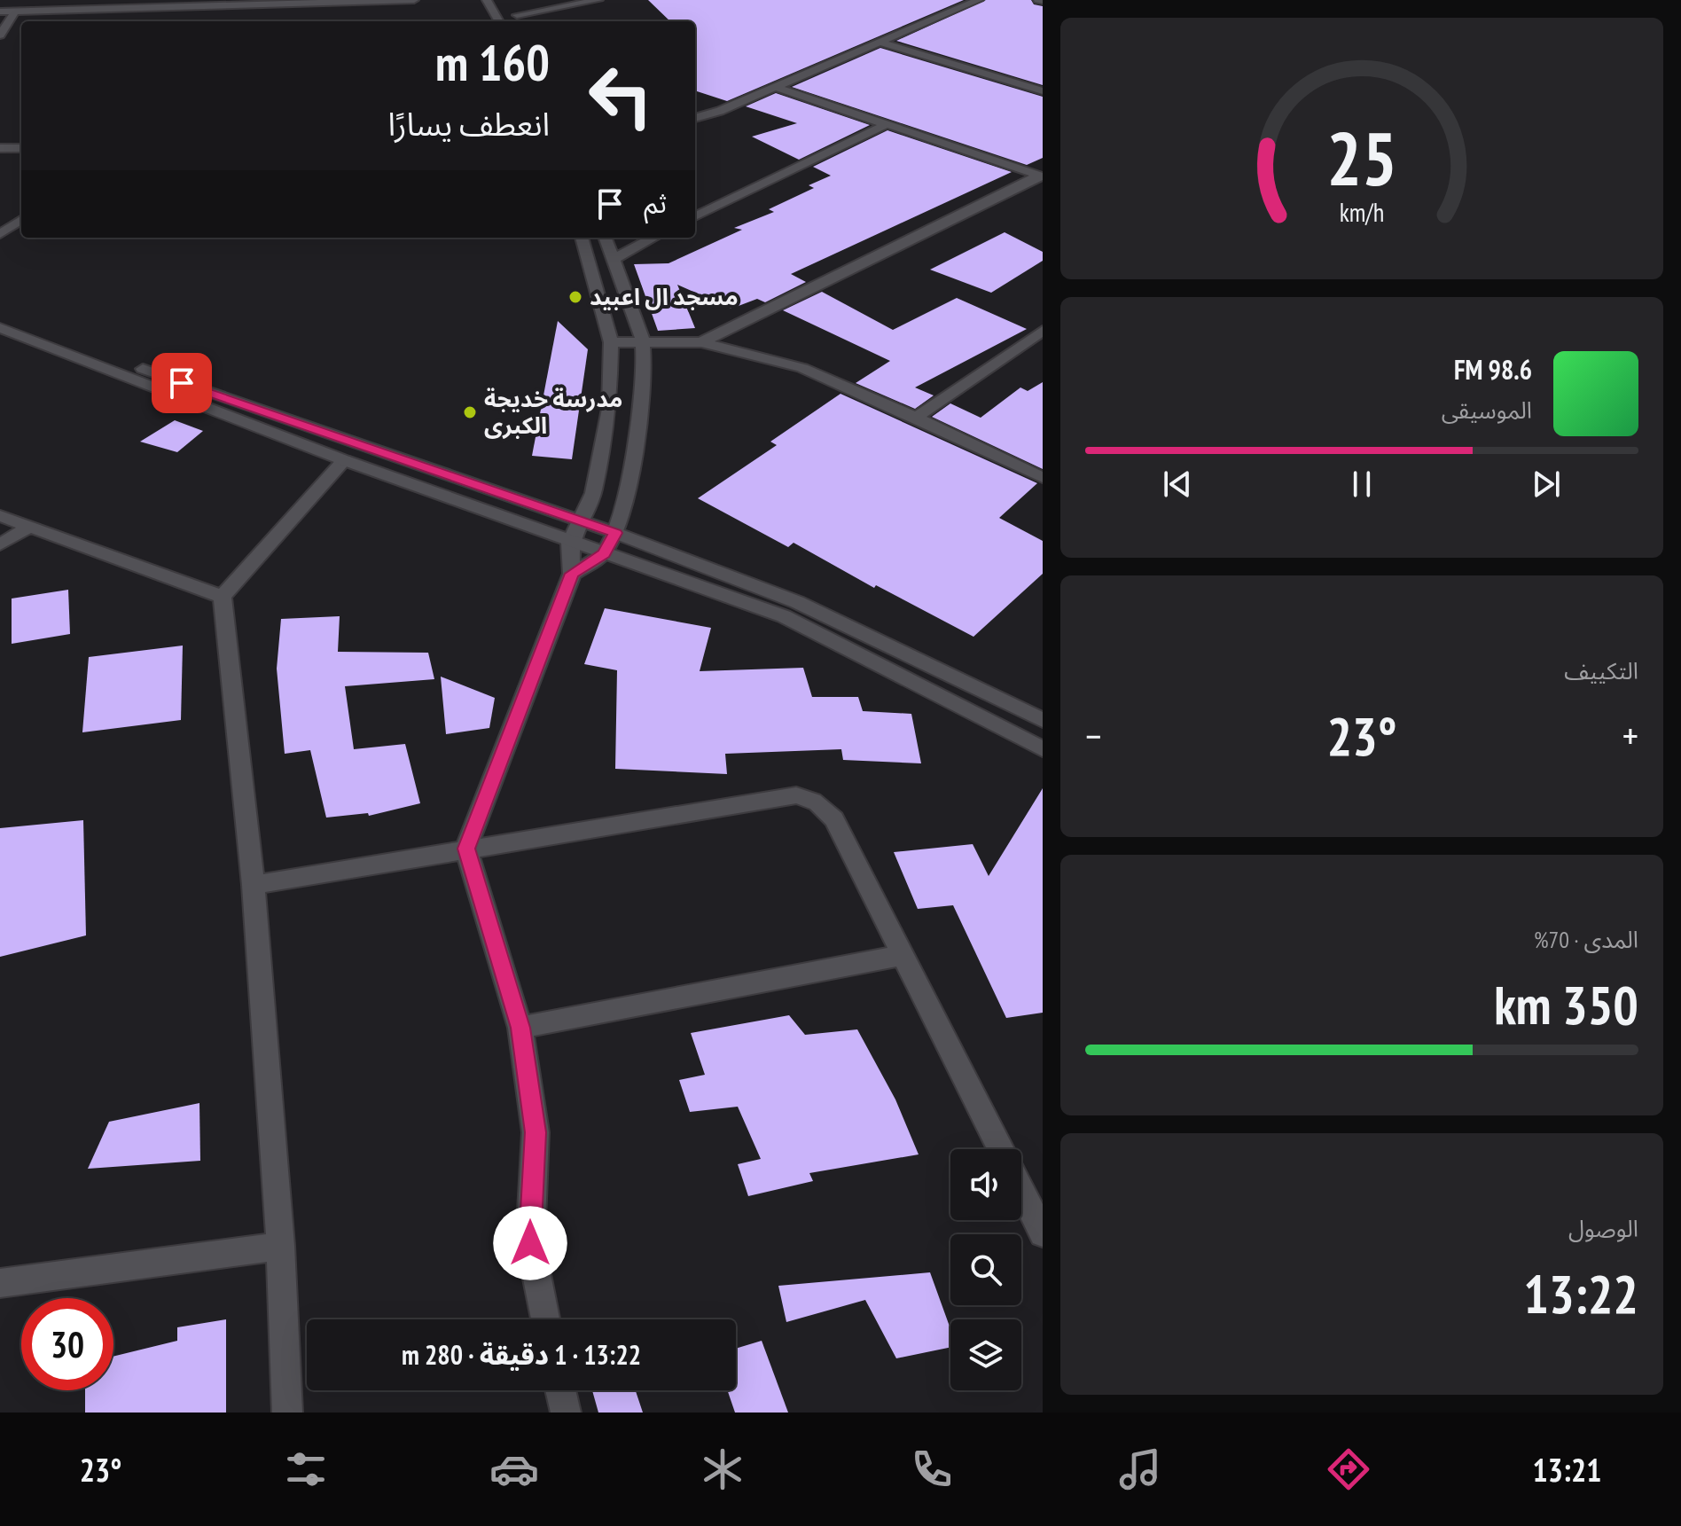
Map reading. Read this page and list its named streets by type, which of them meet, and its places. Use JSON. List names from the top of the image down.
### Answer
{
  "places": ["مسجد ال اعبيد", "مدرسة خديجة الكبرى"],
  "page": {
    "turn": ["160 m", "انعطف يسارًا"],
    "then": "ثم",
    "song": ["98.6 FM", "الموسيقى"],
    "tile": [
      "التكييف",
      ["المدى · 70%", "350 km"],
      ["الوصول", "13:22"]
    ],
    "heat": ["−", "23°", "+"],
    "limit": "30",
    "trip": "13:22 · 1 دقيقة · 280 m",
    "tabs": ["13:21", "23°"],
    "gauge": ["25", "km/h"]
  }
}
